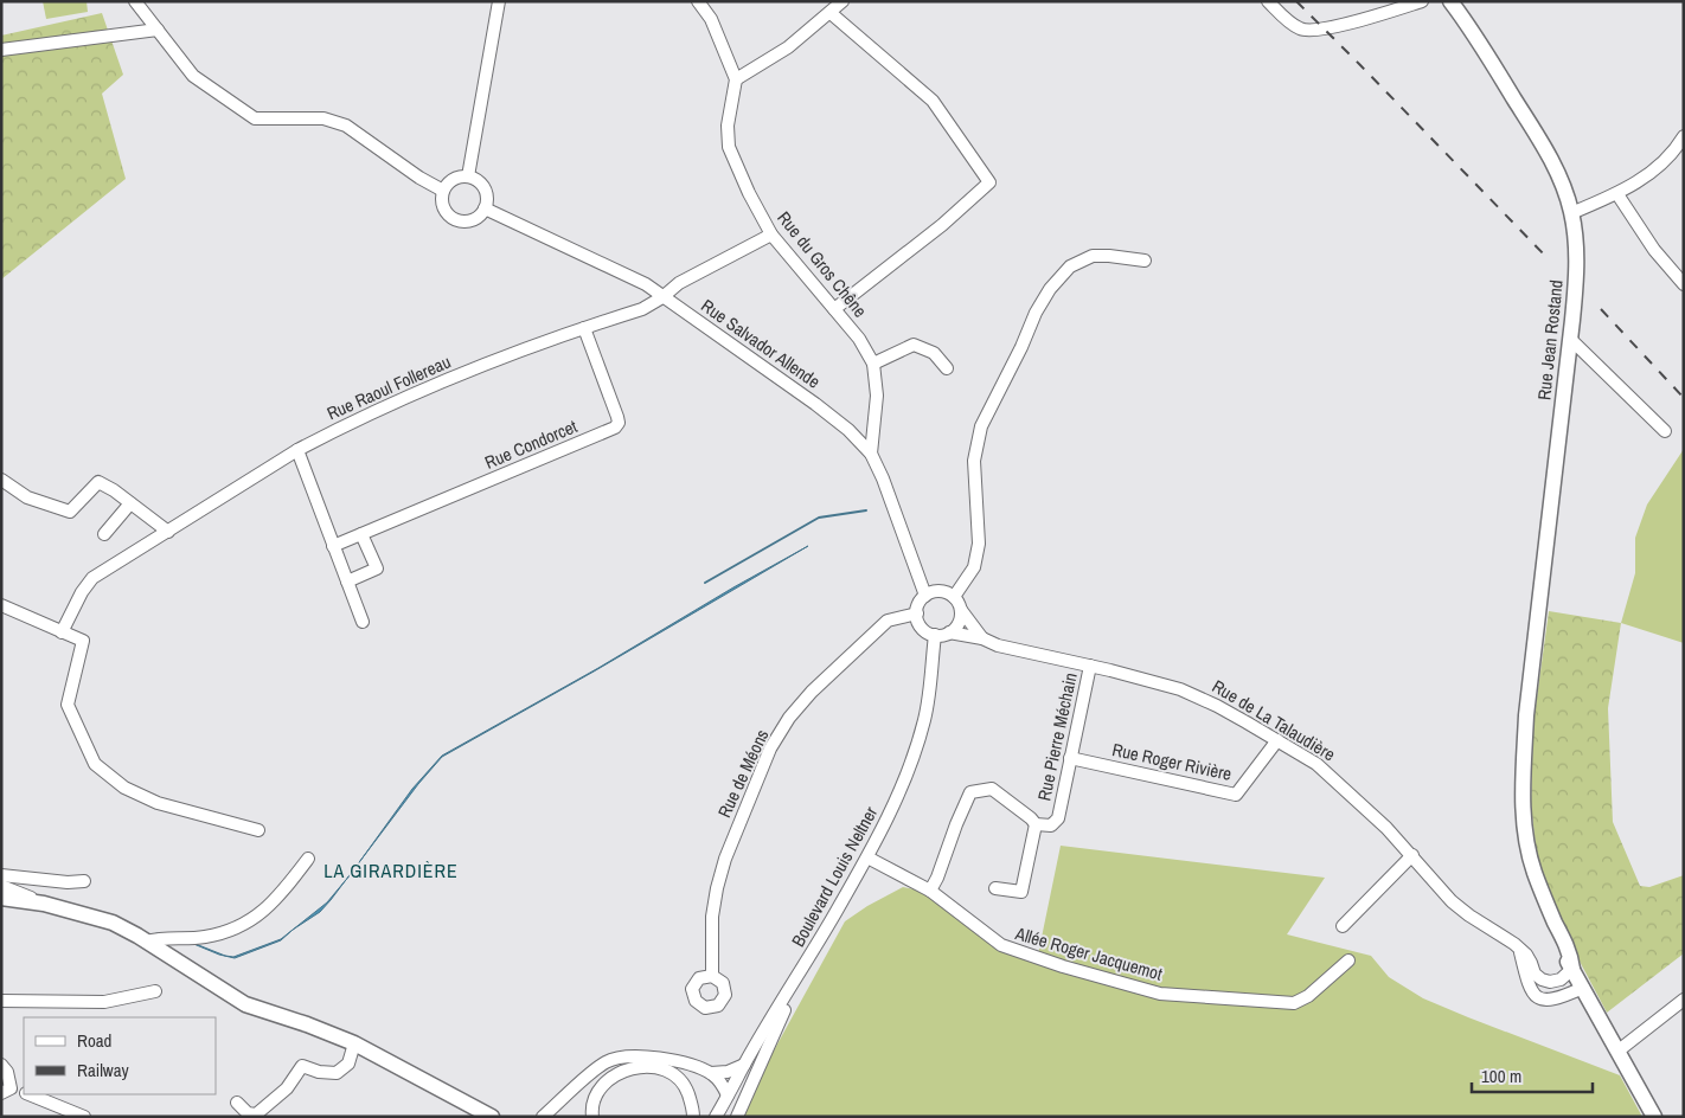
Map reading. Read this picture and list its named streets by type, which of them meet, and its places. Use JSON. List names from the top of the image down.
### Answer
{
  "streets": {
    "main road": ["Rue Jean Rostand"],
    "street": [
      "Rue du Gros Chêne",
      "Rue Salvador Allende",
      "Rue Raoul Follereau",
      "Rue Condorcet",
      "Rue de La Talaudière",
      "Rue Pierre Méchain",
      "Rue Roger Rivière",
      "Rue de Méons",
      "Boulevard Louis Neltner",
      "Allée Roger Jacquemot"
    ]
  },
  "crossings": [
    ["Rue du Gros Chêne", "Rue Salvador Allende"],
    ["Rue du Gros Chêne", "Rue Raoul Follereau"],
    ["Rue Jean Rostand", "Rue de La Talaudière"],
    ["Rue Salvador Allende", "Rue Raoul Follereau"],
    ["Rue Salvador Allende", "Rue de La Talaudière"],
    ["Rue Salvador Allende", "Rue de Méons"],
    ["Rue Salvador Allende", "Boulevard Louis Neltner"],
    ["Rue Raoul Follereau", "Rue Condorcet"],
    ["Rue de La Talaudière", "Rue Pierre Méchain"],
    ["Rue de La Talaudière", "Rue Roger Rivière"],
    ["Rue de La Talaudière", "Rue de Méons"],
    ["Rue de La Talaudière", "Boulevard Louis Neltner"],
    ["Rue Pierre Méchain", "Rue Roger Rivière"],
    ["Rue Pierre Méchain", "Allée Roger Jacquemot"],
    ["Rue de Méons", "Boulevard Louis Neltner"],
    ["Boulevard Louis Neltner", "Allée Roger Jacquemot"]
  ],
  "districts": ["LA GIRARDIÈRE"],
  "legend": ["Road", "Railway"],
  "scale_bar": "100 m"
}
